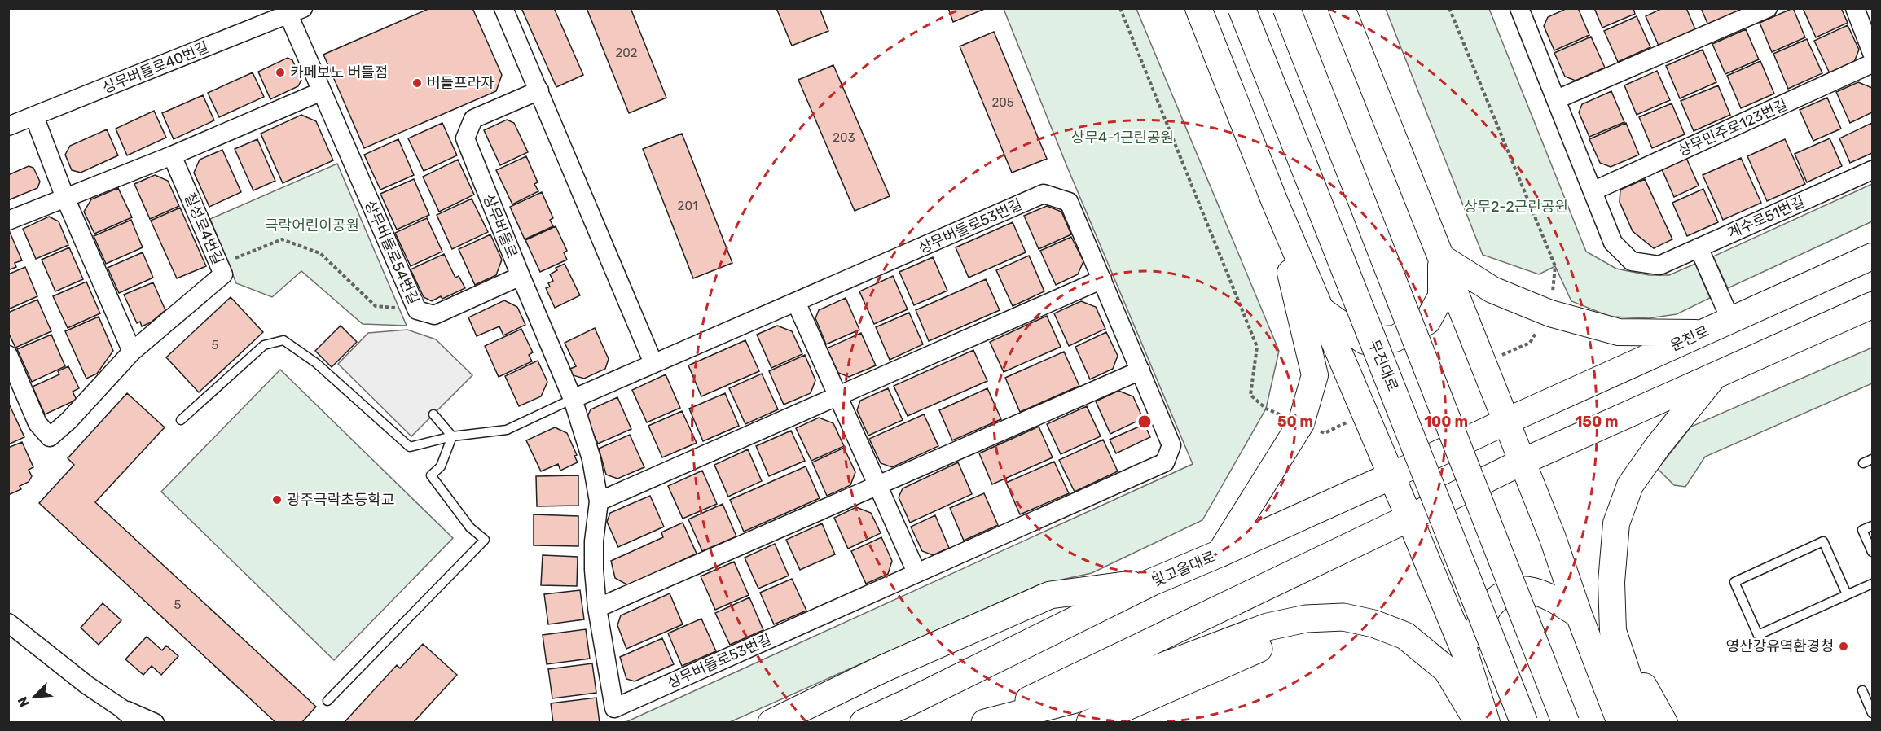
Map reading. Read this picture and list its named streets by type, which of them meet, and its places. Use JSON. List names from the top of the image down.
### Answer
{
  "streets": {
    "highway": ["무진대로", "빛고을대로"],
    "main road": ["운천로"],
    "street": [
      "상무버들로40번길",
      "상무민주로123번길",
      "계수로51번길",
      "상무버들로",
      "상무버들로53번길",
      "칠성로4번길",
      "상무버들로54번길"
    ]
  },
  "crossings": [
    ["상무버들로40번길", "상무버들로54번길"],
    ["상무민주로123번길", "계수로51번길"],
    ["상무버들로", "상무버들로53번길"],
    ["상무버들로", "상무버들로54번길"],
    ["운천로", "빛고을대로"]
  ],
  "parks": ["상무4-1근린공원", "상무2-2근린공원", "극락어린이공원"],
  "places": [
    "카페보노 버들점",
    "버들프라자",
    "광주극락초등학교",
    "영산강유역환경청"
  ],
  "house_numbers": [
    "202",
    "205",
    "203",
    "201",
    "5",
    "5"
  ],
  "north": "bottom left",
  "rings": ["50 m", "100 m", "150 m"]
}
